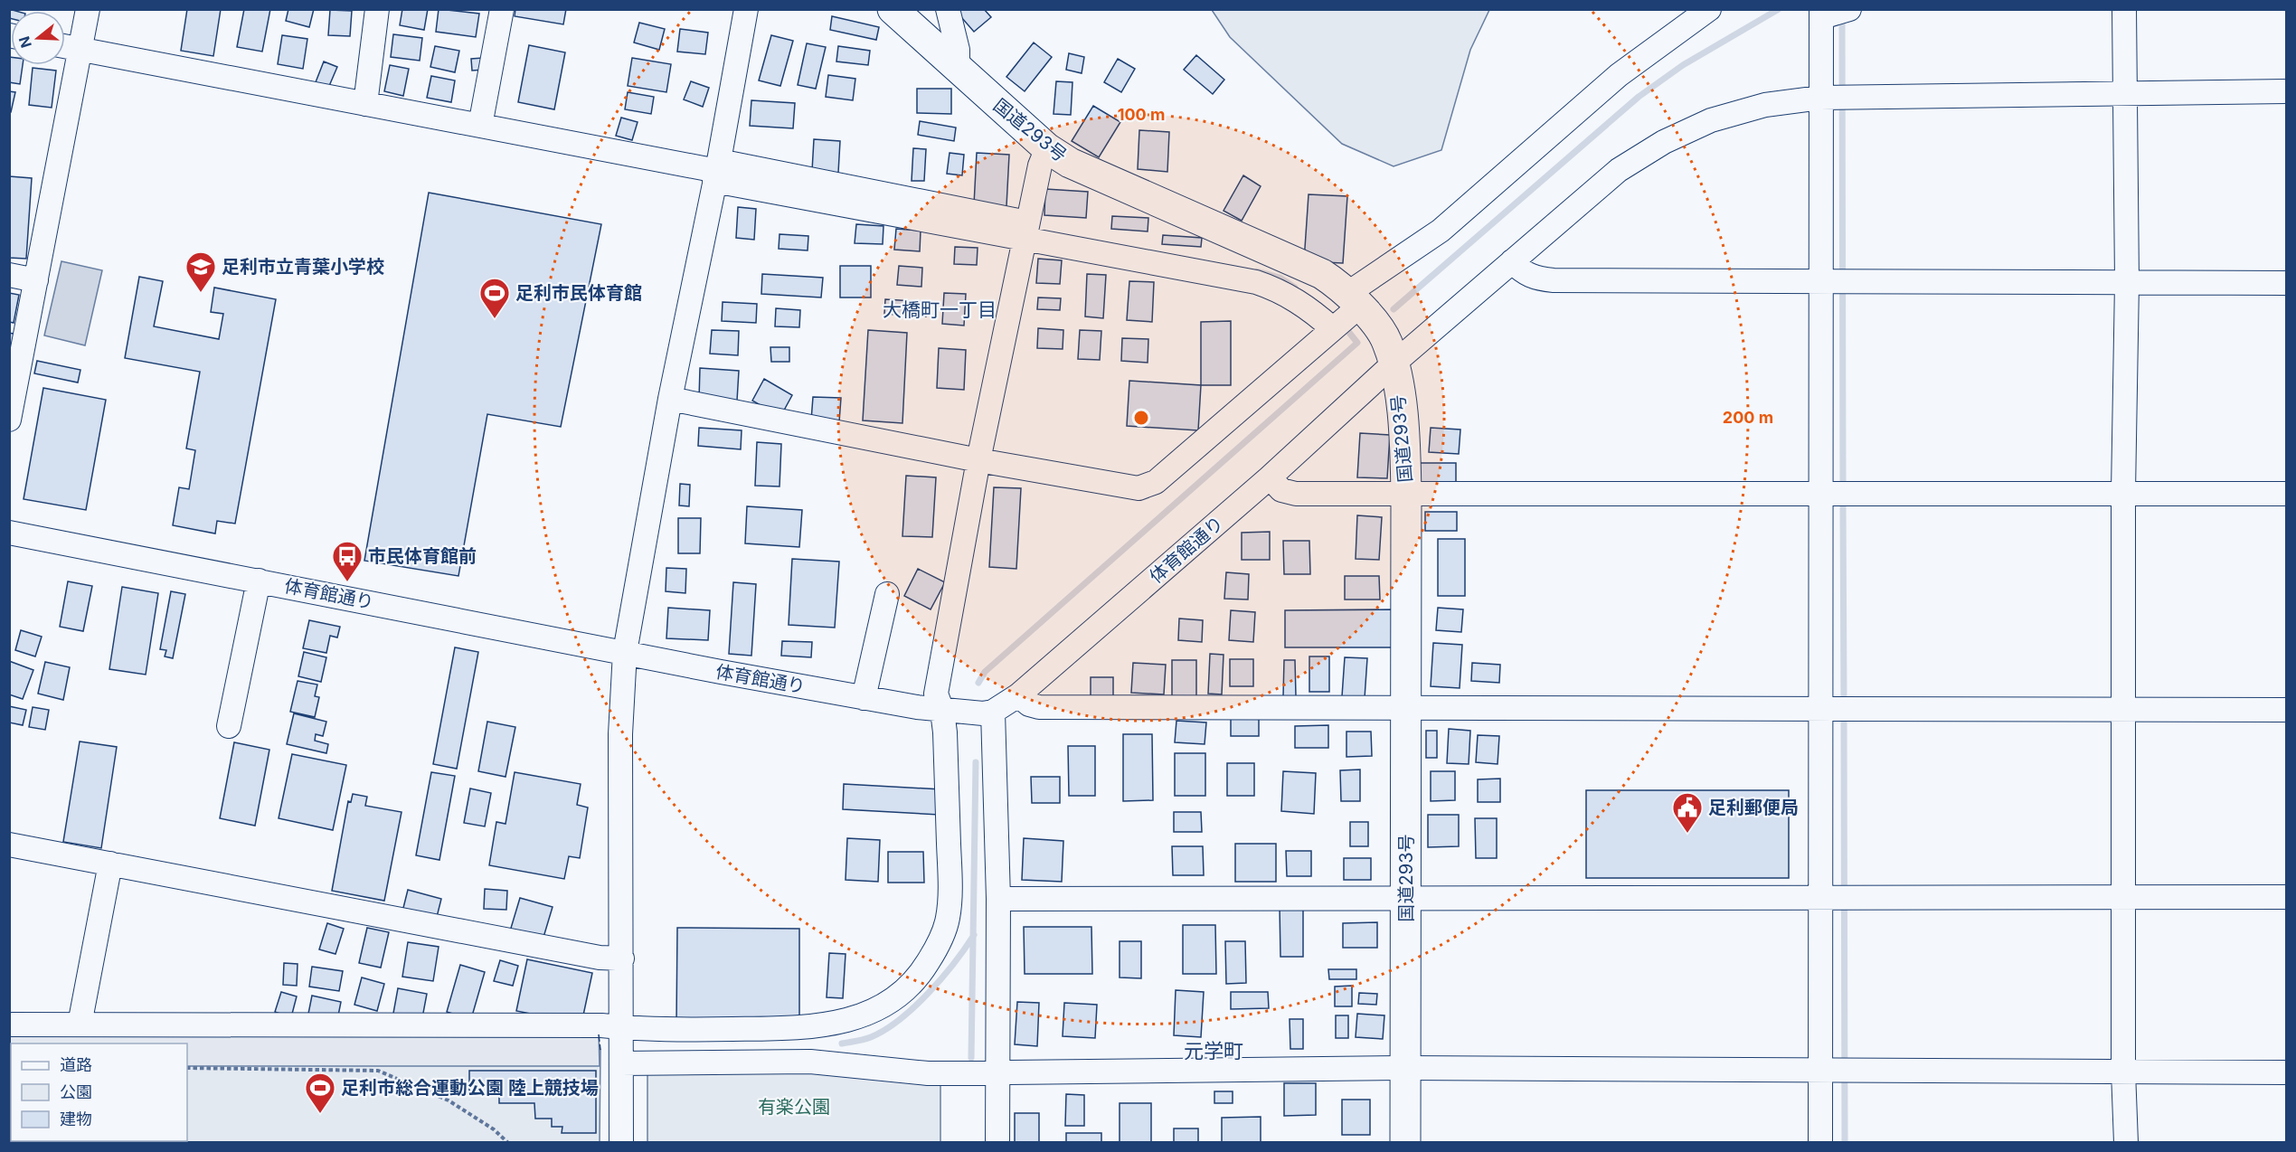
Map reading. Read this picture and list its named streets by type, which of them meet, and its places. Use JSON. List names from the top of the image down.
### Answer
{
  "streets": {
    "highway": ["国道293号"],
    "street": ["体育館通り"]
  },
  "crossings": [
    ["国道293号", "体育館通り"]
  ],
  "districts": ["大橋町一丁目", "元学町"],
  "parks": ["有楽公園"],
  "places": {
    "school or university": ["足利市立青葉小学校"],
    "sports": ["足利市民体育館", "足利市総合運動公園 陸上競技場"],
    "bus stop": ["市民体育館前"],
    "public building": ["足利郵便局"]
  },
  "legend": ["道路", "公園", "建物"],
  "north": "left",
  "rings": ["100 m", "200 m"]
}
